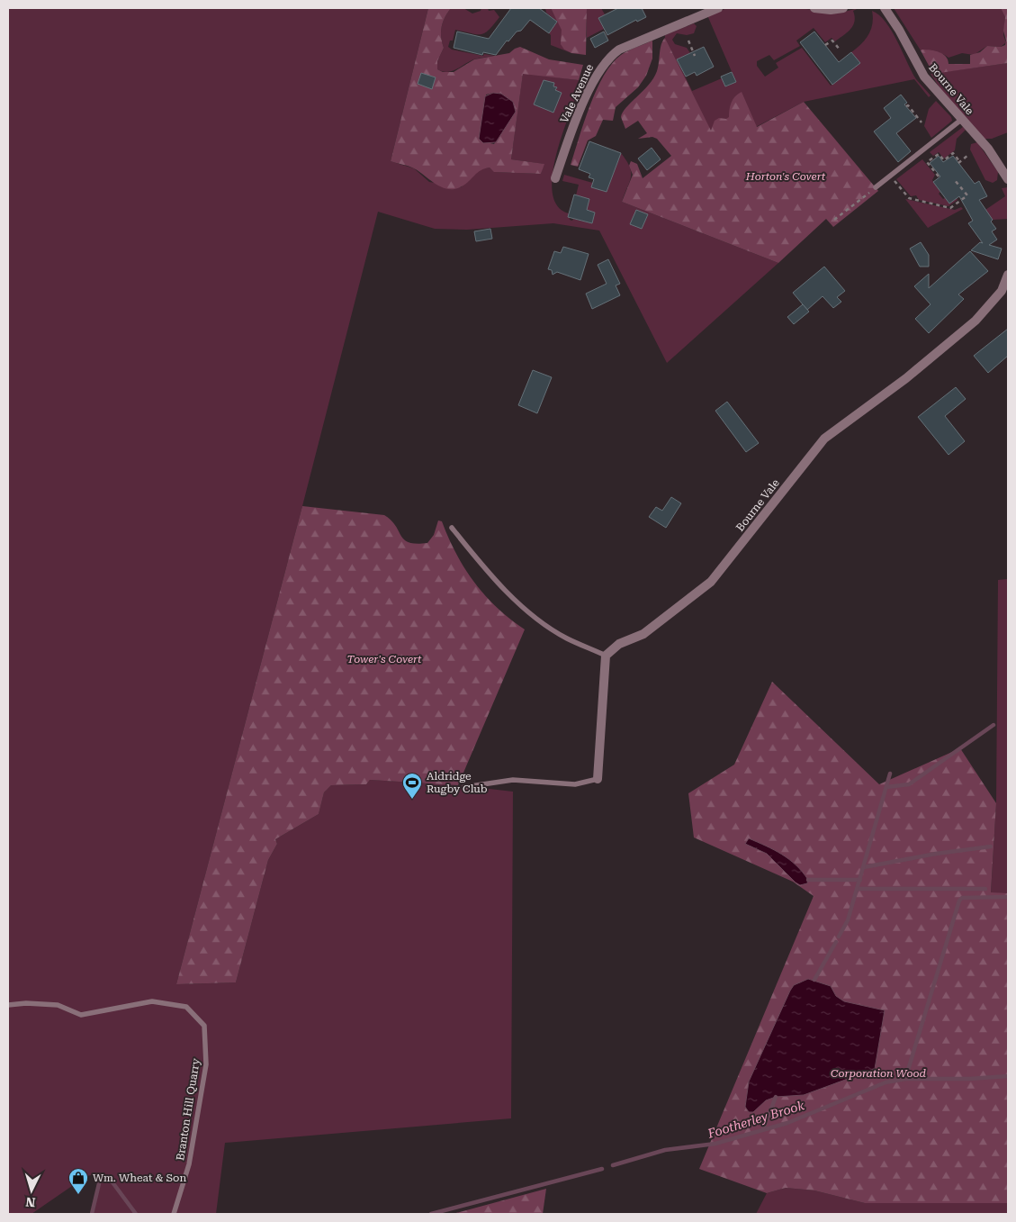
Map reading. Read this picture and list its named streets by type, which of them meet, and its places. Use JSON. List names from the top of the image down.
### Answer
{
  "streets": {
    "street": ["Bourne Vale", "Vale Avenue"],
    "lane": ["Branton Hill Quarry"]
  },
  "water": ["Footherley Brook"],
  "parks": ["Horton's Covert", "Tower's Covert", "Corporation Wood"],
  "places": {
    "sports": ["Aldridge Rugby Club"],
    "shop": ["Wm. Wheat & Son"]
  },
  "north": "bottom"
}
